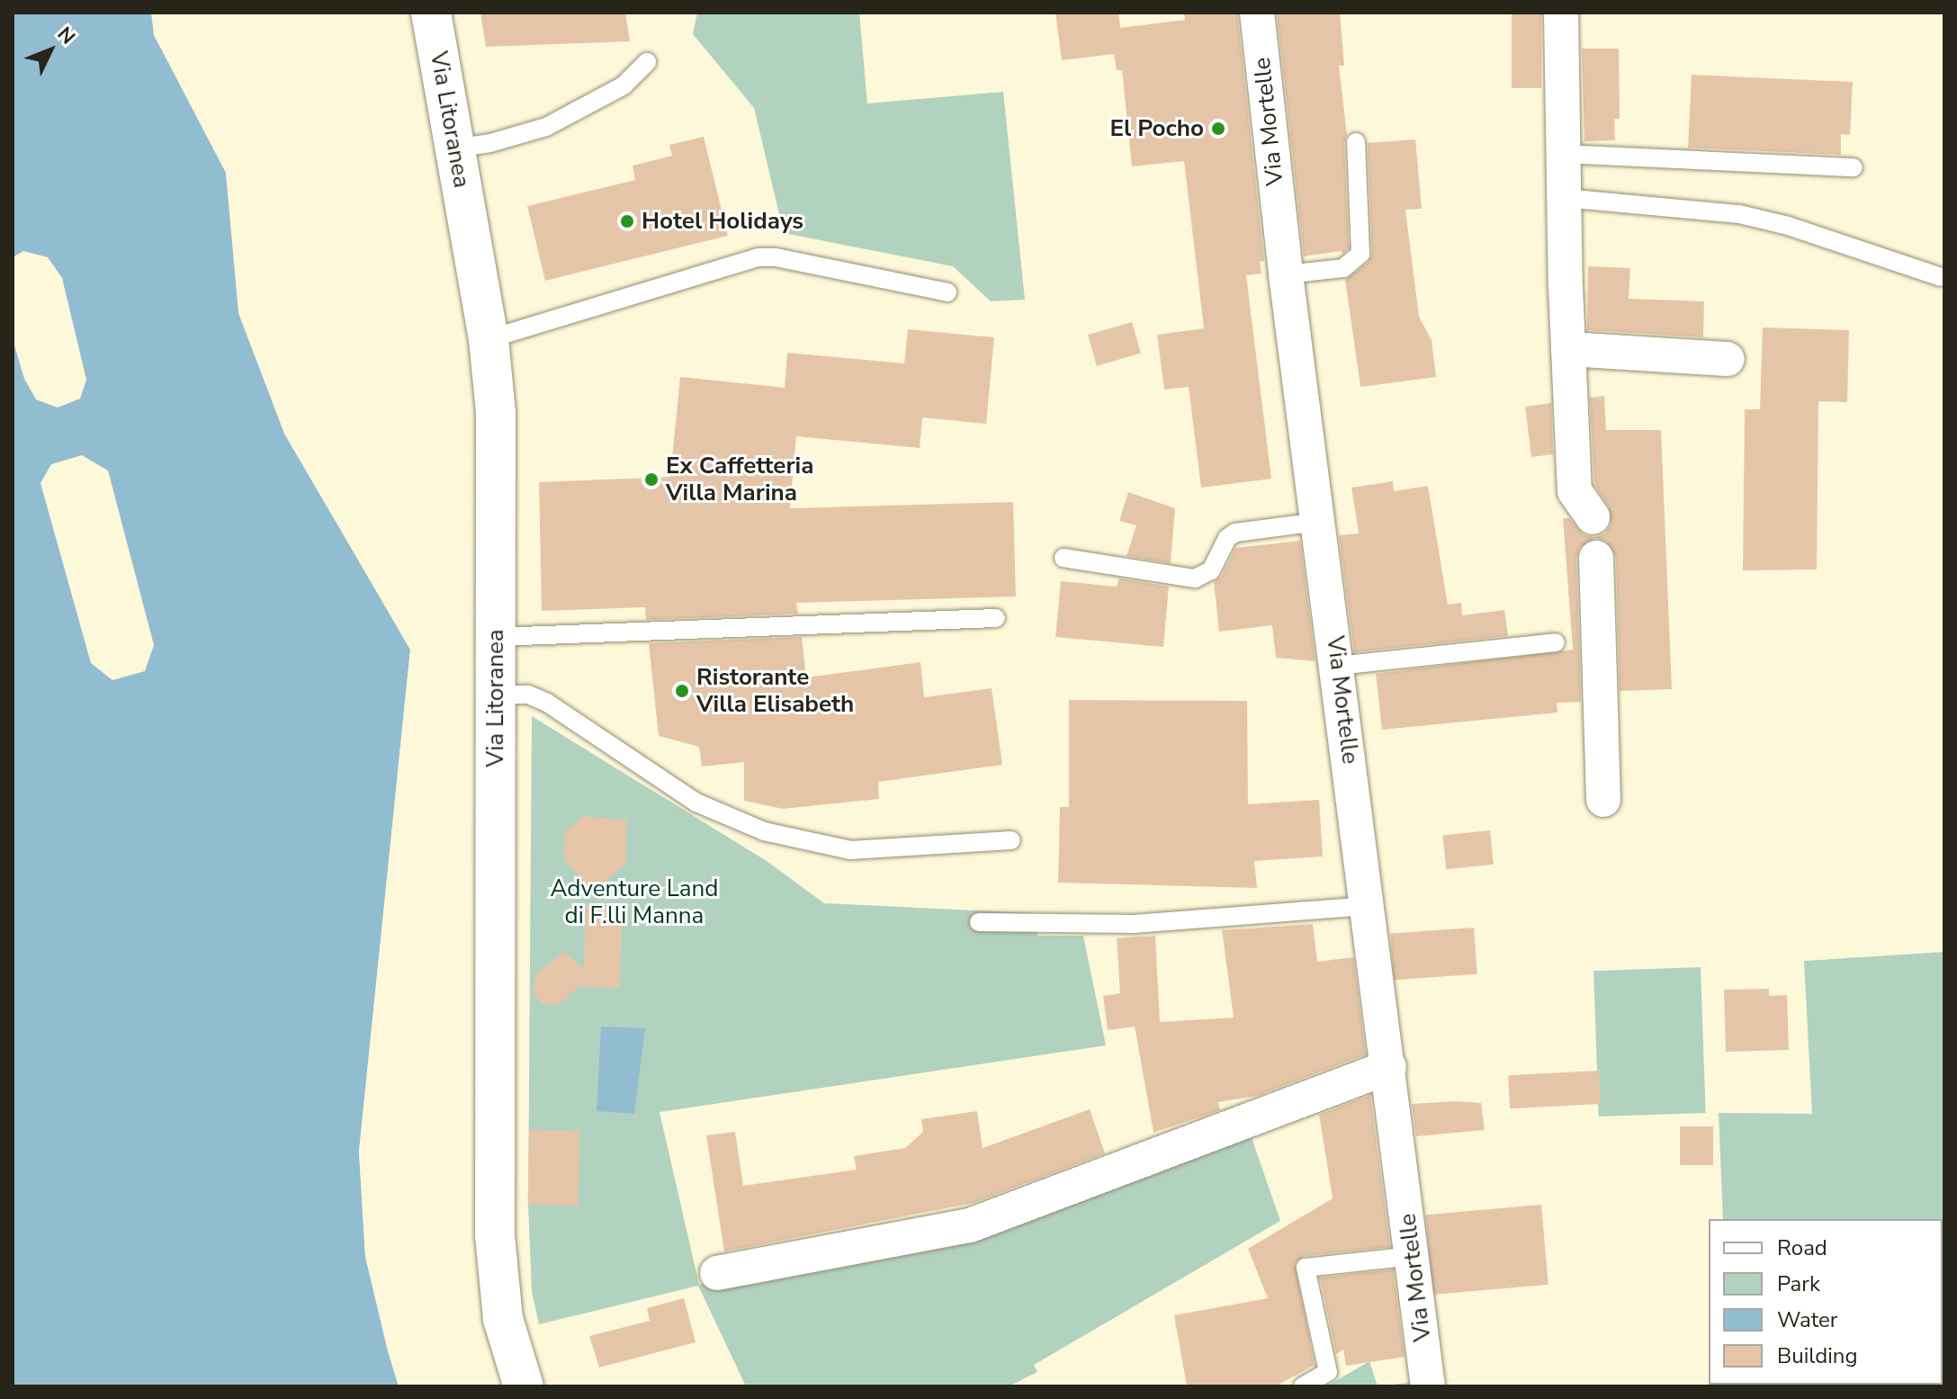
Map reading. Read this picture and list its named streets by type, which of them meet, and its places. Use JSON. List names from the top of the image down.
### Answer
{
  "streets": {
    "street": ["Via Litoranea", "Via Mortelle"]
  },
  "parks": ["Adventure Land di F.lli Manna"],
  "places": [
    "El Pocho",
    "Hotel Holidays",
    "Ex Caffetteria Villa Marina",
    "Ristorante Villa Elisabeth"
  ],
  "legend": [
    "Road",
    "Park",
    "Water",
    "Building"
  ],
  "north": "top right"
}
